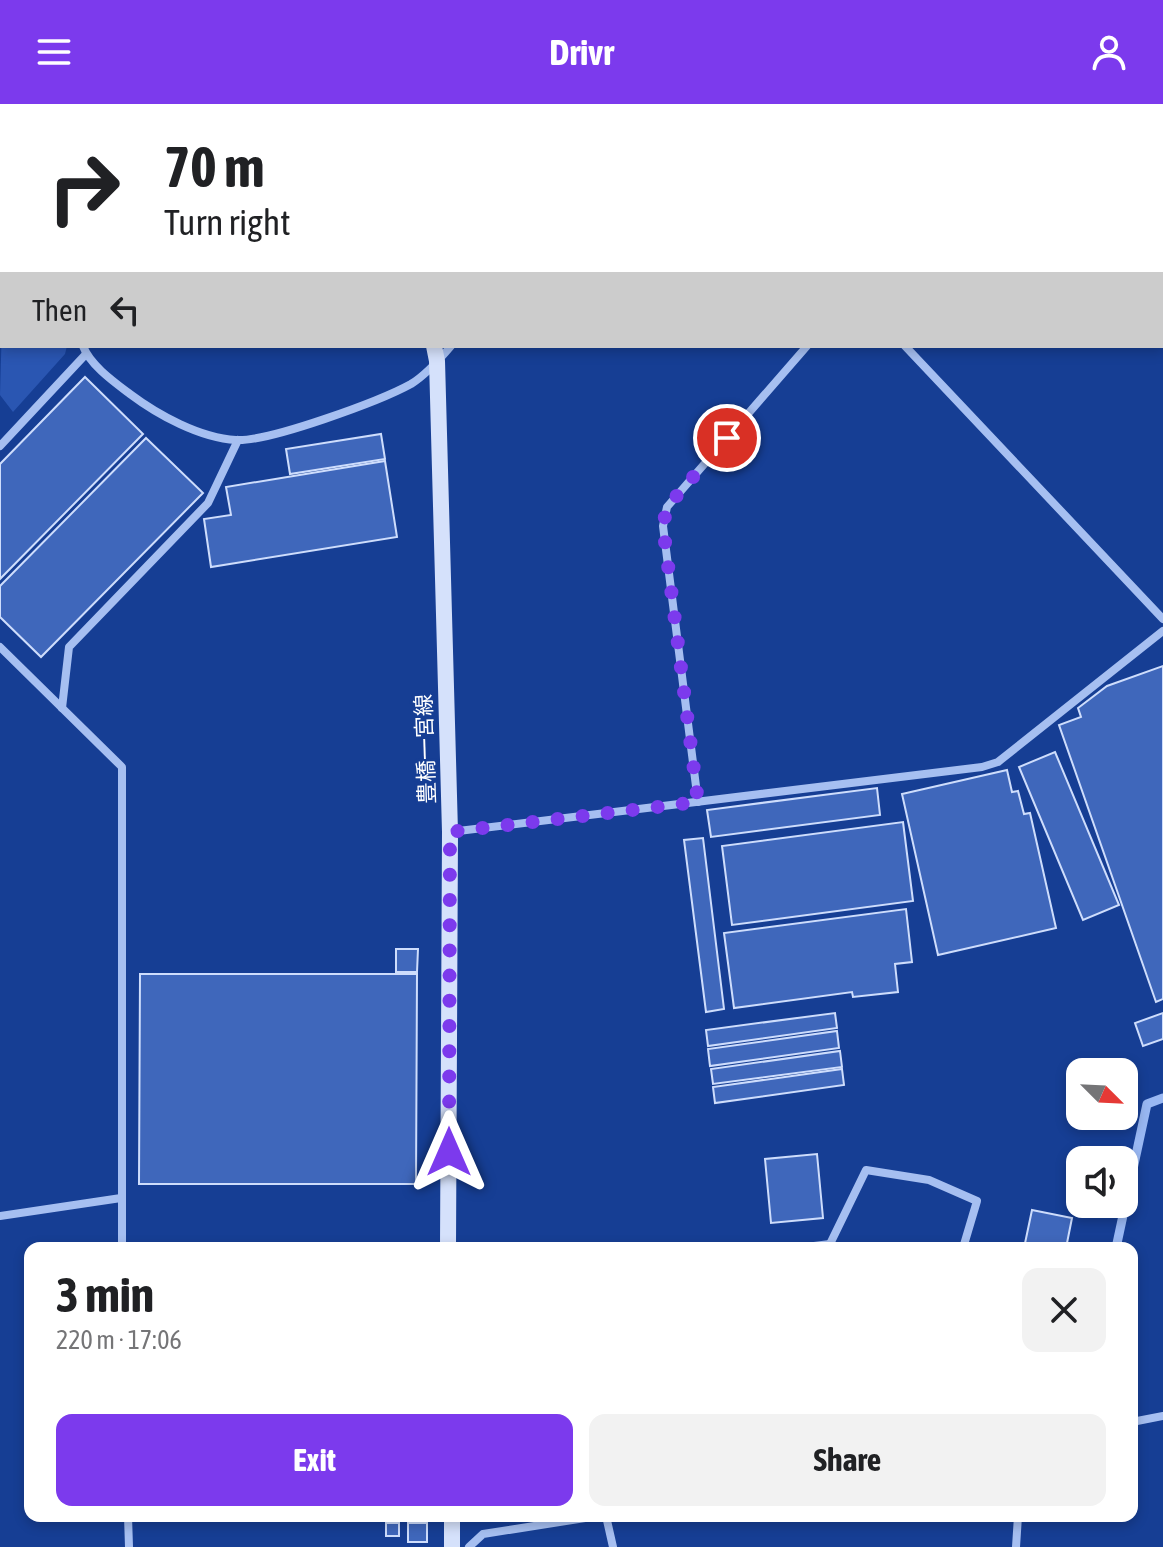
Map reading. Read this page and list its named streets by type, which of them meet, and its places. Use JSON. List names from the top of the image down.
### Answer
{
  "streets": {
    "main road": ["豊橋一宮線"]
  },
  "north": "bottom right",
  "page": {
    "header": "Drivr",
    "turn": ["70 m", "Turn right"],
    "then": "Then",
    "heading": ["3 min", "220 m · 17:06"],
    "buttons": ["Exit", "Share"]
  }
}
